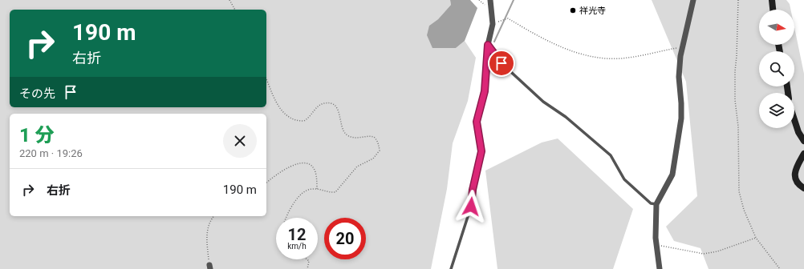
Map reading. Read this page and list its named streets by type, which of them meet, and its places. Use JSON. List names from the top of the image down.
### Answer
{
  "places": ["祥光寺"],
  "north": "right",
  "page": {
    "turn": ["190 m", "右折"],
    "then": "その先",
    "heading": ["1 分", "220 m · 19:26"],
    "list": [
      {
        "name": "右折",
        "value": "190 m"
      }
    ],
    "speed": "12 km/h",
    "limit": "20"
  }
}
